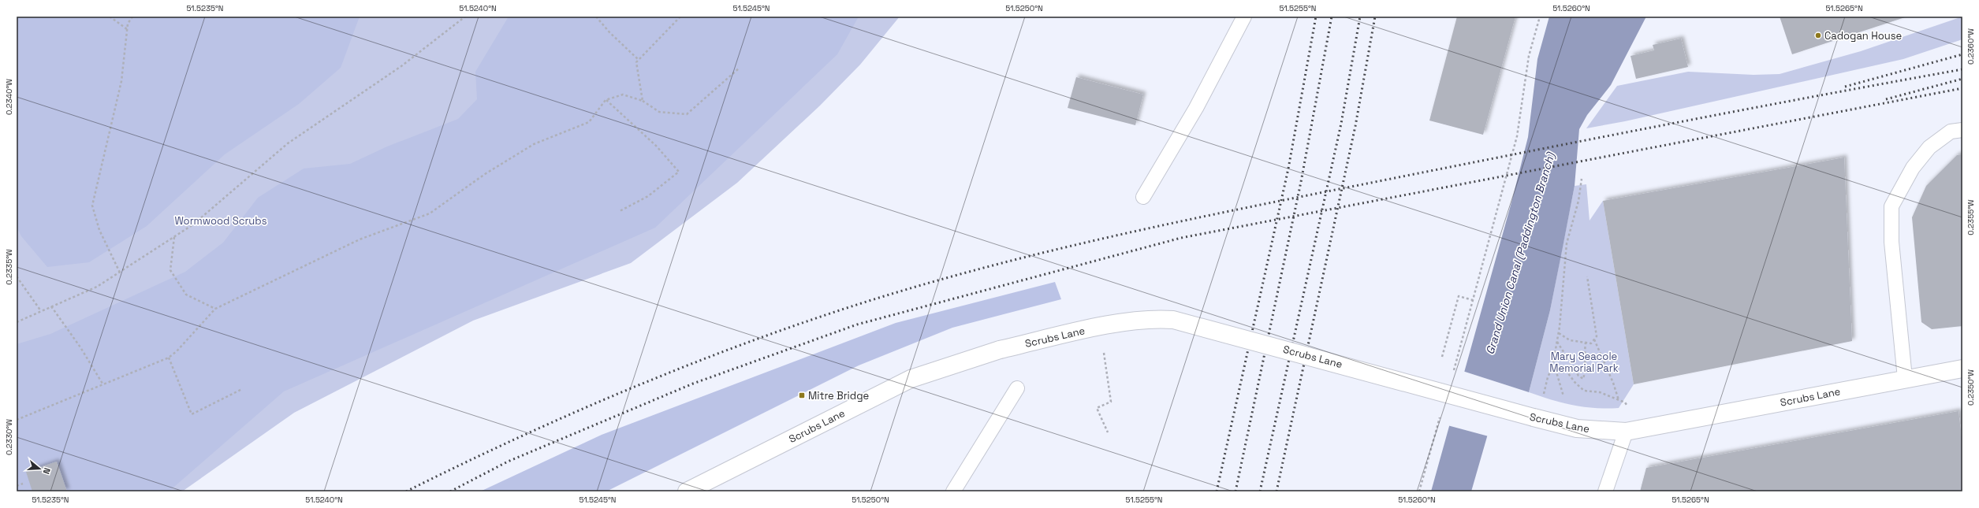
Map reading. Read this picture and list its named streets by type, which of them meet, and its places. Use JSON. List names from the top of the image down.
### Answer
{
  "streets": {
    "main road": ["Scrubs Lane"]
  },
  "water": ["Grand Union Canal (Paddington Branch)"],
  "parks": ["Wormwood Scrubs", "Mary Seacole Memorial Park"],
  "places": {
    "other": ["Cadogan House"],
    "transit": ["Mitre Bridge"]
  },
  "north": "right",
  "coordinates": [
    "51.5235°N",
    "51.5240°N",
    "51.5245°N",
    "51.5250°N",
    "51.5255°N",
    "51.5260°N",
    "51.5265°N",
    "0.2360°W",
    "0.2340°W",
    "0.2355°W",
    "0.2335°W",
    "0.2350°W",
    "0.2330°W"
  ]
}
